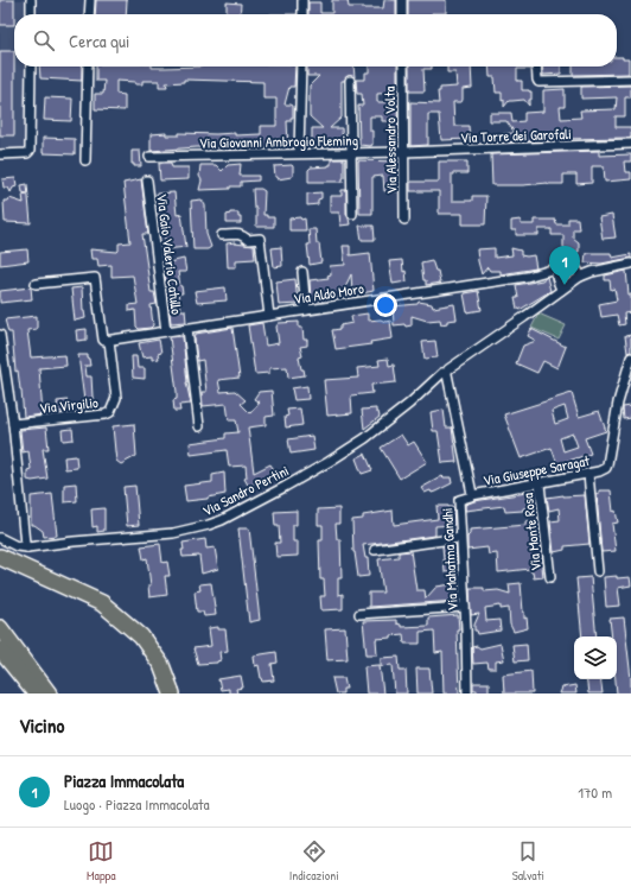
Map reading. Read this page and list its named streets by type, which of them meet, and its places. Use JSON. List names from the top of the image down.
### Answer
{
  "streets": {
    "street": [
      "Via Torre dei Garofali",
      "Via Alessandro Volta",
      "Via Giovanni Ambrogio Fleming",
      "Via Gaio Valerio Catullo",
      "Via Aldo Moro",
      "Via Virgilio",
      "Via Giuseppe Saragat",
      "Via Sandro Pertini",
      "Via Monte Rosa",
      "Via Mahatma Gandhi"
    ]
  },
  "crossings": [
    ["Via Torre dei Garofali", "Via Alessandro Volta"],
    ["Via Torre dei Garofali", "Via Giovanni Ambrogio Fleming"],
    ["Via Alessandro Volta", "Via Giovanni Ambrogio Fleming"],
    ["Via Gaio Valerio Catullo", "Via Aldo Moro"],
    ["Via Aldo Moro", "Via Virgilio"],
    ["Via Giuseppe Saragat", "Via Monte Rosa"],
    ["Via Giuseppe Saragat", "Via Mahatma Gandhi"],
    ["Via Sandro Pertini", "Via Mahatma Gandhi"]
  ],
  "page": {
    "search": "Cerca qui",
    "pins": "1",
    "heading": "Vicino",
    "list": [
      {
        "mark": "1",
        "name": "Piazza Immacolata",
        "note": "Luogo · Piazza Immacolata",
        "value": "170 m"
      }
    ],
    "nav": ["Mappa", "Indicazioni", "Salvati"]
  }
}
